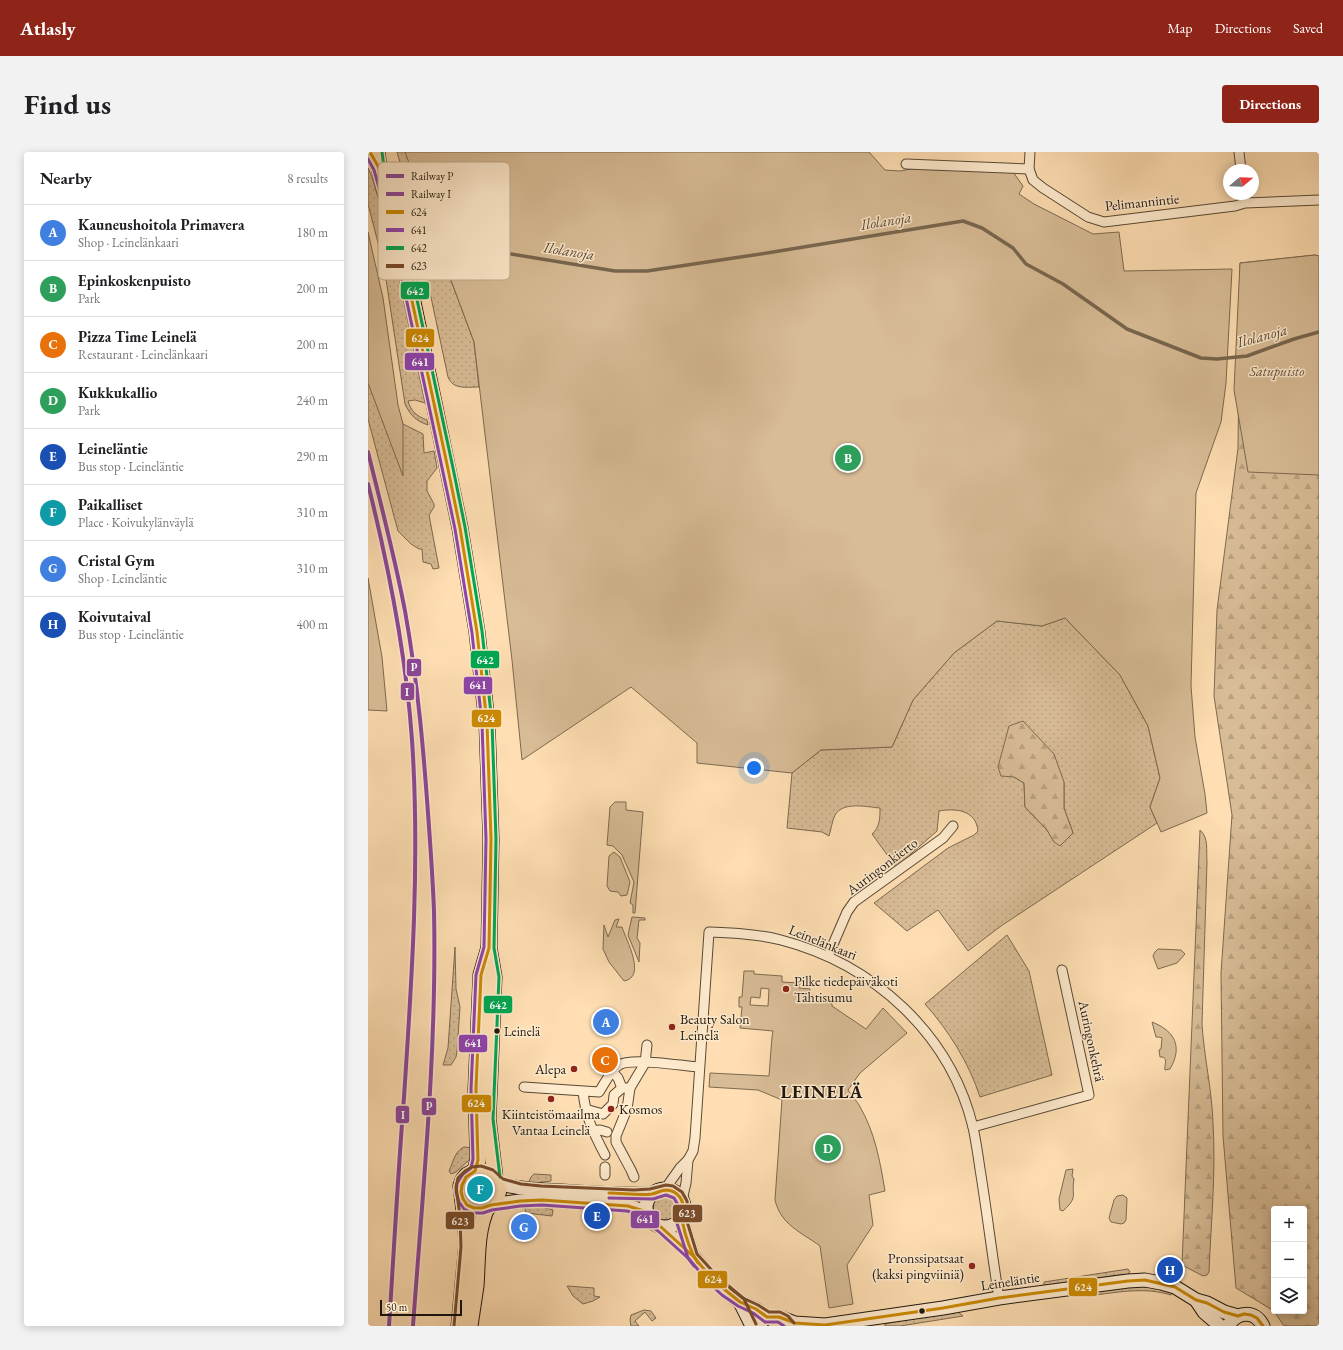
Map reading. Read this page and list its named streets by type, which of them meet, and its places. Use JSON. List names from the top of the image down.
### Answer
{
  "streets": {
    "main road": ["Leineläntie"],
    "street": [
      "Pelimannintie",
      "Auringonkierto",
      "Leinelänkaari",
      "Auringonkehrä"
    ]
  },
  "crossings": [
    ["Auringonkierto", "Leinelänkaari"],
    ["Leinelänkaari", "Auringonkehrä"],
    ["Leinelänkaari", "Leineläntie"]
  ],
  "districts": ["LEINELÄ"],
  "water": ["Ilolanoja"],
  "parks": ["Satupuisto"],
  "places": [
    "Pilke tiedepäiväkoti Tähtisumu",
    "Beauty Salon Leinelä",
    "Leinelä",
    "Alepa",
    "Kiinteistömaailma Vantaa Leinelä",
    "Kosmos",
    "Pronssipatsaat (kaksi pingviiniä)"
  ],
  "lines": [
    "transit line 624",
    "transit line 642",
    "transit line 641",
    "rail line P",
    "rail line I",
    "transit line 623"
  ],
  "legend": [
    "Railway P",
    "Railway I",
    "624",
    "641",
    "642",
    "623"
  ],
  "scale_bar": "50 m",
  "north": "right",
  "page": {
    "header": "Atlasly",
    "nav": ["Map", "Directions", "Saved"],
    "buttons": "Directions",
    "title": "Find us",
    "heading": ["Nearby", "8 results"],
    "list": [
      {
        "mark": "A",
        "name": "Kauneushoitola Primavera",
        "note": "Shop · Leinelänkaari",
        "value": "180 m"
      },
      {
        "mark": "B",
        "name": "Epinkoskenpuisto",
        "note": "Park",
        "value": "200 m"
      },
      {
        "mark": "C",
        "name": "Pizza Time Leinelä",
        "note": "Restaurant · Leinelänkaari",
        "value": "200 m"
      },
      {
        "mark": "D",
        "name": "Kukkukallio",
        "note": "Park",
        "value": "240 m"
      },
      {
        "mark": "E",
        "name": "Leineläntie",
        "note": "Bus stop · Leineläntie",
        "value": "290 m"
      },
      {
        "mark": "F",
        "name": "Paikalliset",
        "note": "Place · Koivukylänväylä",
        "value": "310 m"
      },
      {
        "mark": "G",
        "name": "Cristal Gym",
        "note": "Shop · Leineläntie",
        "value": "310 m"
      },
      {
        "mark": "H",
        "name": "Koivutaival",
        "note": "Bus stop · Leineläntie",
        "value": "400 m"
      }
    ],
    "pins": [
      "B",
      "A",
      "C",
      "D",
      "F",
      "E",
      "G",
      "H"
    ],
    "map_buttons": ["+", "−"],
    "scale": "50 m"
  }
}
